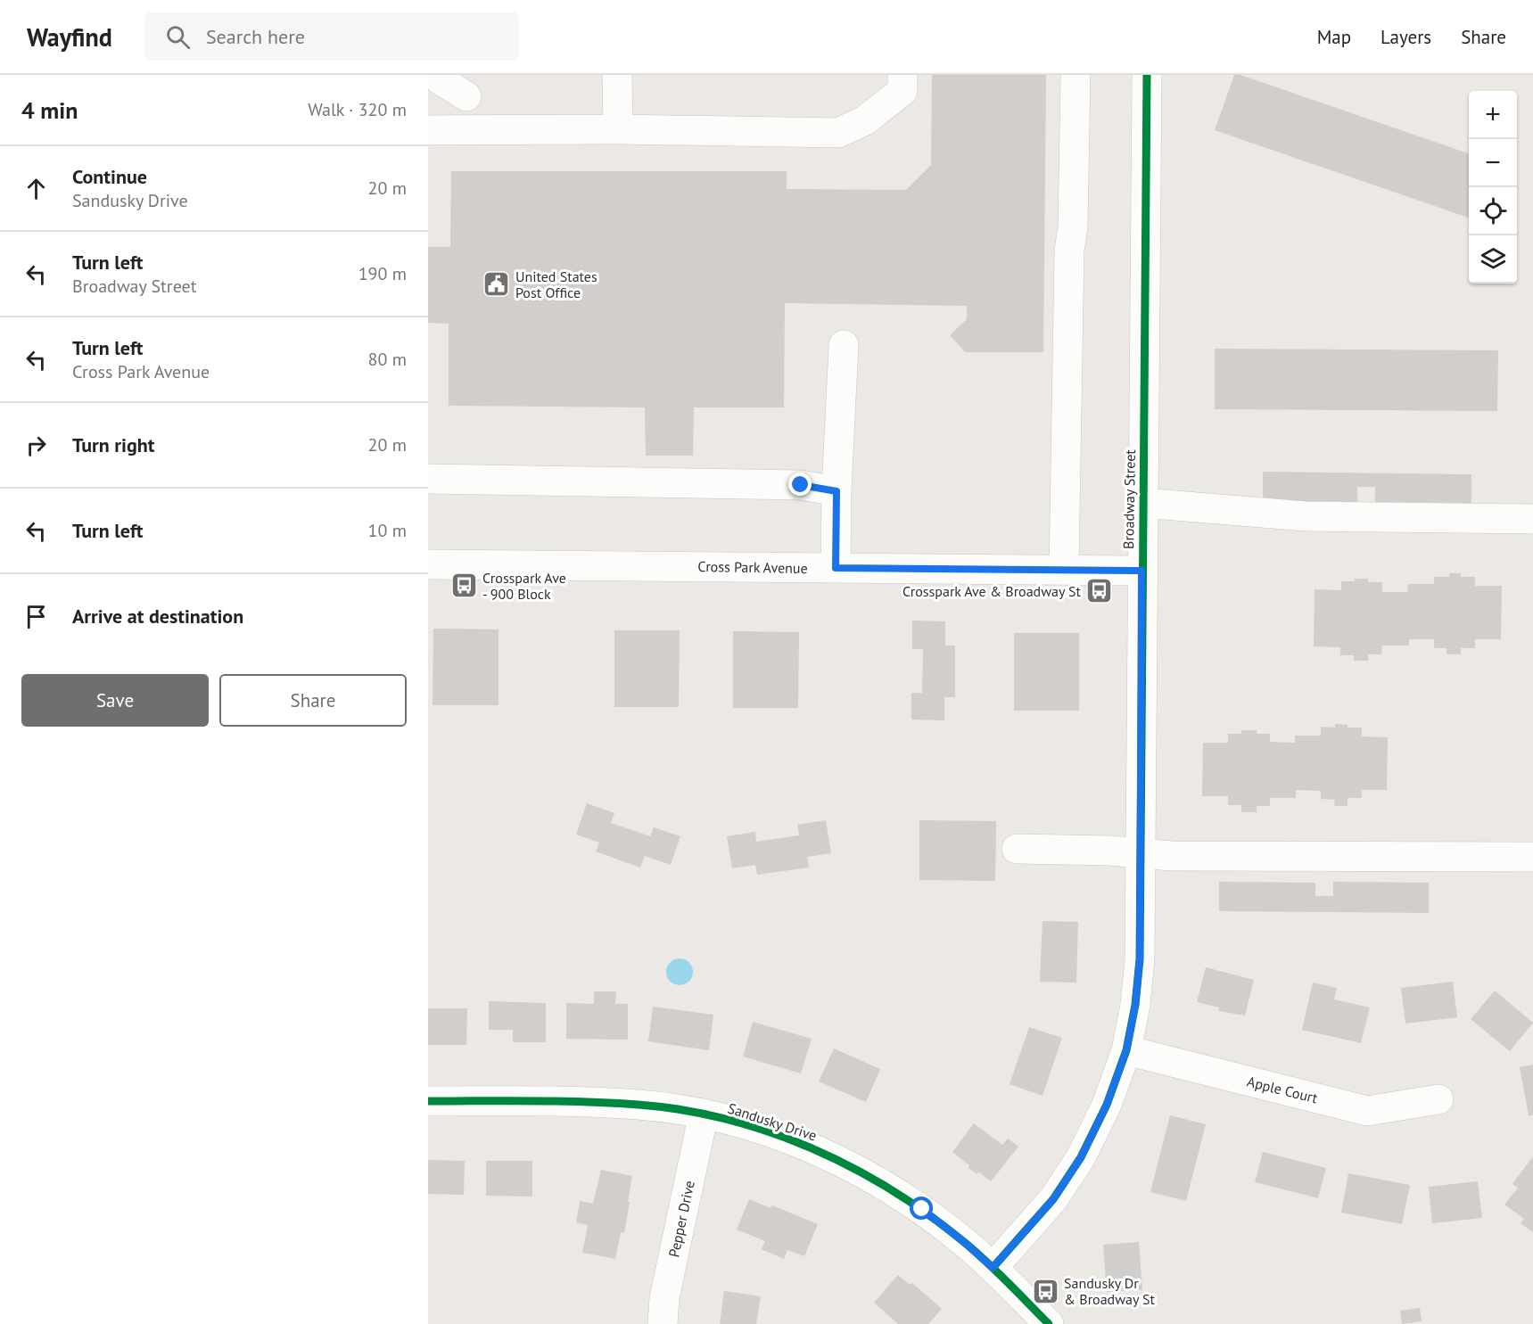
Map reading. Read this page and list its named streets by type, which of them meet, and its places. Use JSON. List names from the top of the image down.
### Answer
{
  "streets": {
    "street": [
      "Broadway Street",
      "Cross Park Avenue",
      "Apple Court",
      "Sandusky Drive",
      "Pepper Drive"
    ]
  },
  "crossings": [
    ["Broadway Street", "Cross Park Avenue"],
    ["Broadway Street", "Apple Court"],
    ["Broadway Street", "Sandusky Drive"],
    ["Sandusky Drive", "Pepper Drive"]
  ],
  "places": {
    "public building": ["United States Post Office"],
    "bus stop": ["Crosspark Ave - 900 Block", "Crosspark Ave & Broadway St", "Sandusky Dr & Broadway St"]
  },
  "page": {
    "header": "Wayfind",
    "search": "Search here",
    "nav": ["Map", "Layers", "Share"],
    "heading": ["4 min", "Walk · 320 m"],
    "map_buttons": ["+", "−"],
    "list": [
      ["Continue", "Sandusky Drive", "20 m"],
      ["Turn left", "Broadway Street", "190 m"],
      ["Turn left", "Cross Park Avenue", "80 m"],
      ["Turn right", "20 m"],
      ["Turn left", "10 m"],
      "Arrive at destination"
    ],
    "buttons": ["Save", "Share"]
  }
}
